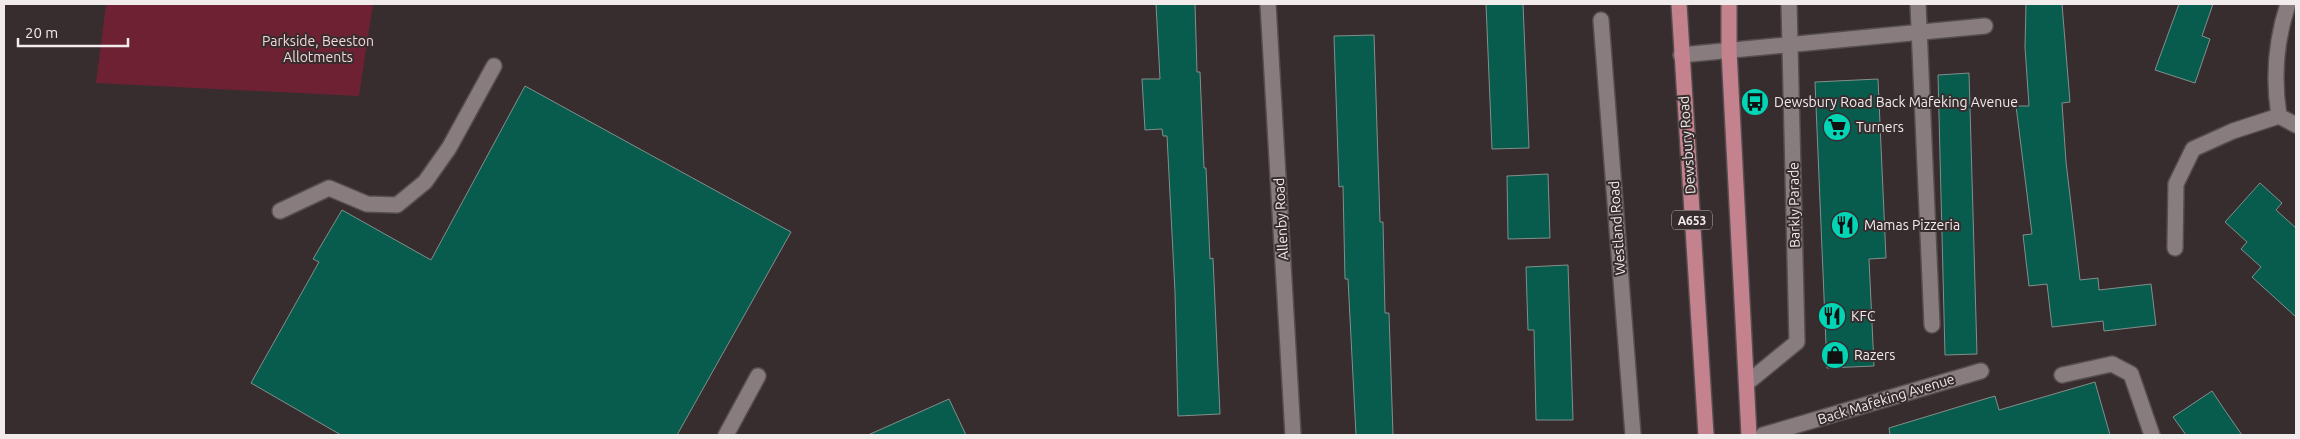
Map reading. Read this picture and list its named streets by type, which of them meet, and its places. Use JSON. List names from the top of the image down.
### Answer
{
  "streets": {
    "main road": ["Dewsbury Road", "A653"],
    "street": [
      "Barkly Parade",
      "Allenby Road",
      "Westland Road",
      "Back Mafeking Avenue"
    ]
  },
  "parks": ["Parkside, Beeston Allotments"],
  "places": {
    "bus stop": ["Dewsbury Road Back Mafeking Avenue"],
    "supermarket": ["Turners"],
    "restaurant": ["Mamas Pizzeria", "KFC"],
    "shop": ["Razers"]
  },
  "scale_bar": "20 m"
}
